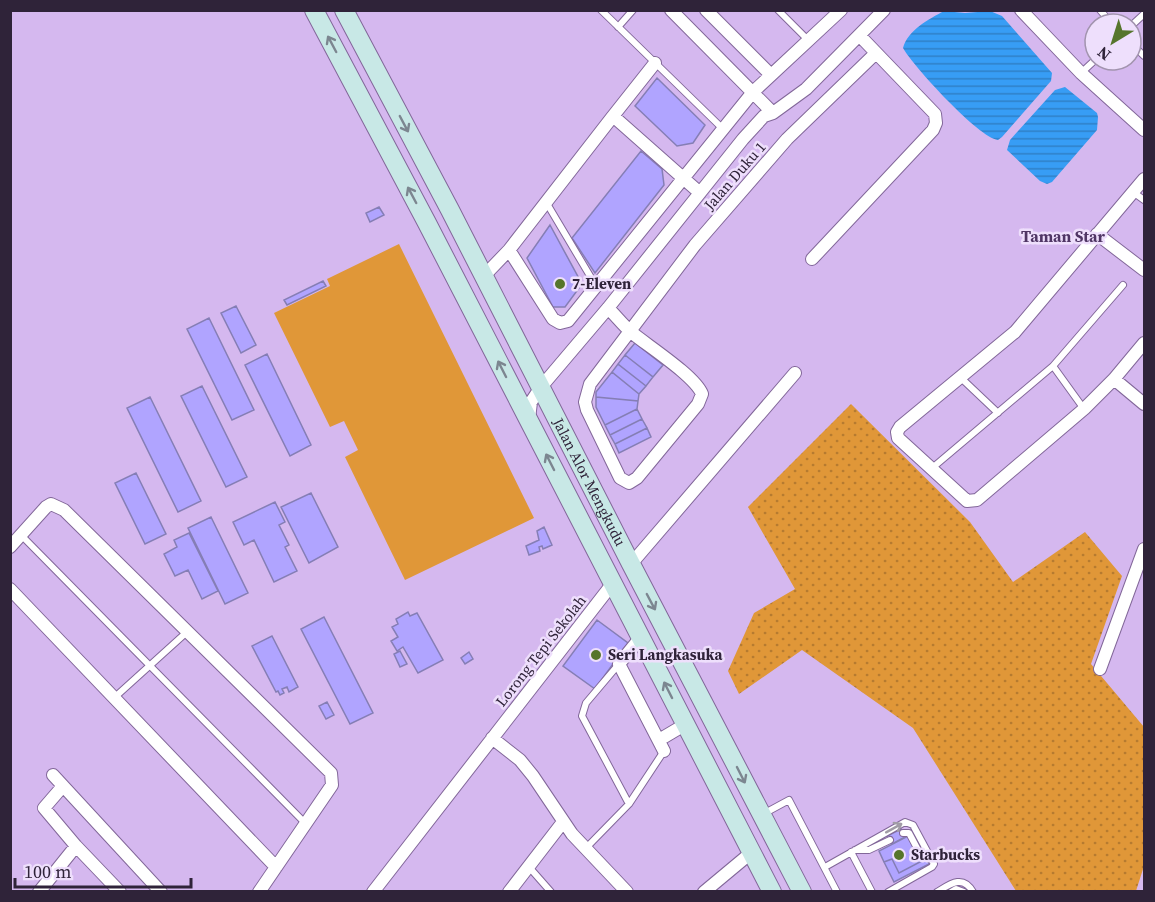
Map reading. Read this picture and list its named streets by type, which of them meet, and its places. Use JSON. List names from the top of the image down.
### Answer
{
  "streets": {
    "main road": ["Jalan Alor Mengkudu"],
    "street": ["Jalan Duku 1", "Lorong Tepi Sekolah"]
  },
  "crossings": [
    ["Jalan Alor Mengkudu", "Lorong Tepi Sekolah"]
  ],
  "districts": ["Taman Star"],
  "places": ["7-Eleven", "Seri Langkasuka", "Starbucks"],
  "scale_bar": "100 m",
  "north": "bottom left"
}
